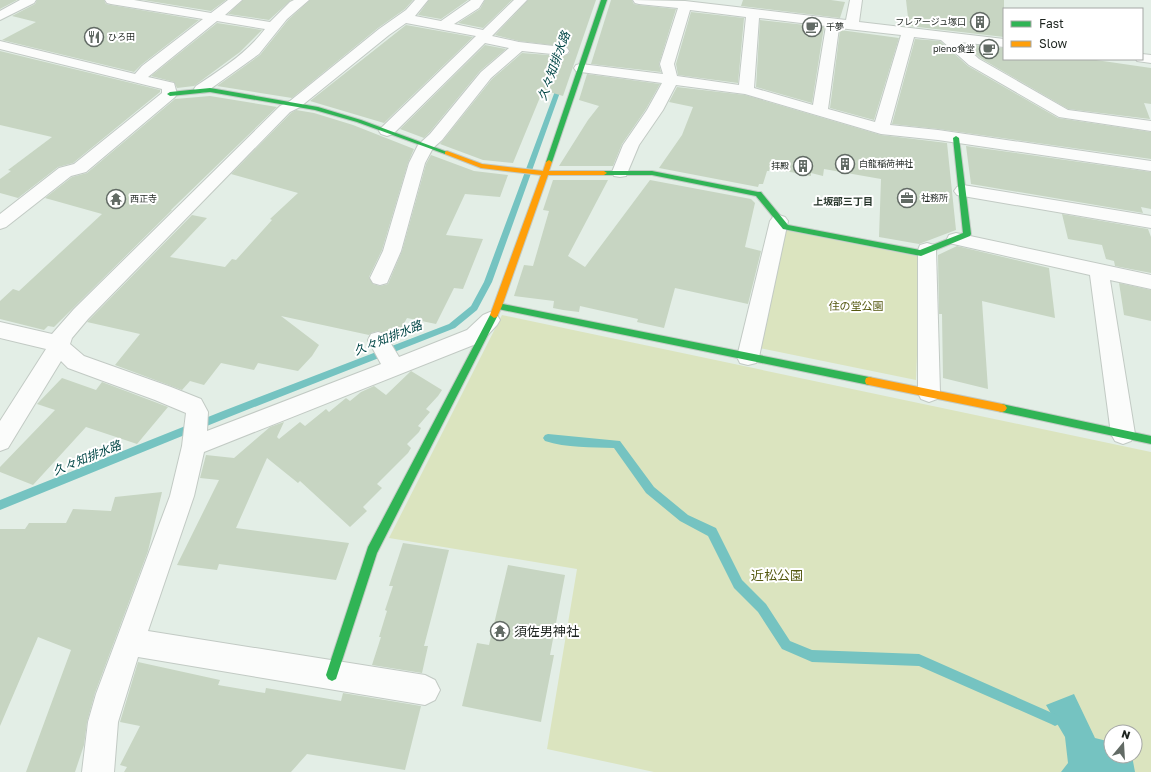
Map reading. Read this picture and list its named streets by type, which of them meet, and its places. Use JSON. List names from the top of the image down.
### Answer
{
  "districts": ["上坂部三丁目"],
  "water": ["久々知排水路"],
  "parks": ["住の堂公園", "近松公園"],
  "places": {
    "building": ["フレアージュ塚口", "白龍稲荷神社", "拝殿"],
    "cafe": ["千夢", "pieno食堂"],
    "restaurant": ["ひろ田"],
    "office": ["社務所"],
    "temple": ["西正寺", "須佐男神社"]
  },
  "legend": ["Fast", "Slow"],
  "north": "top"
}
